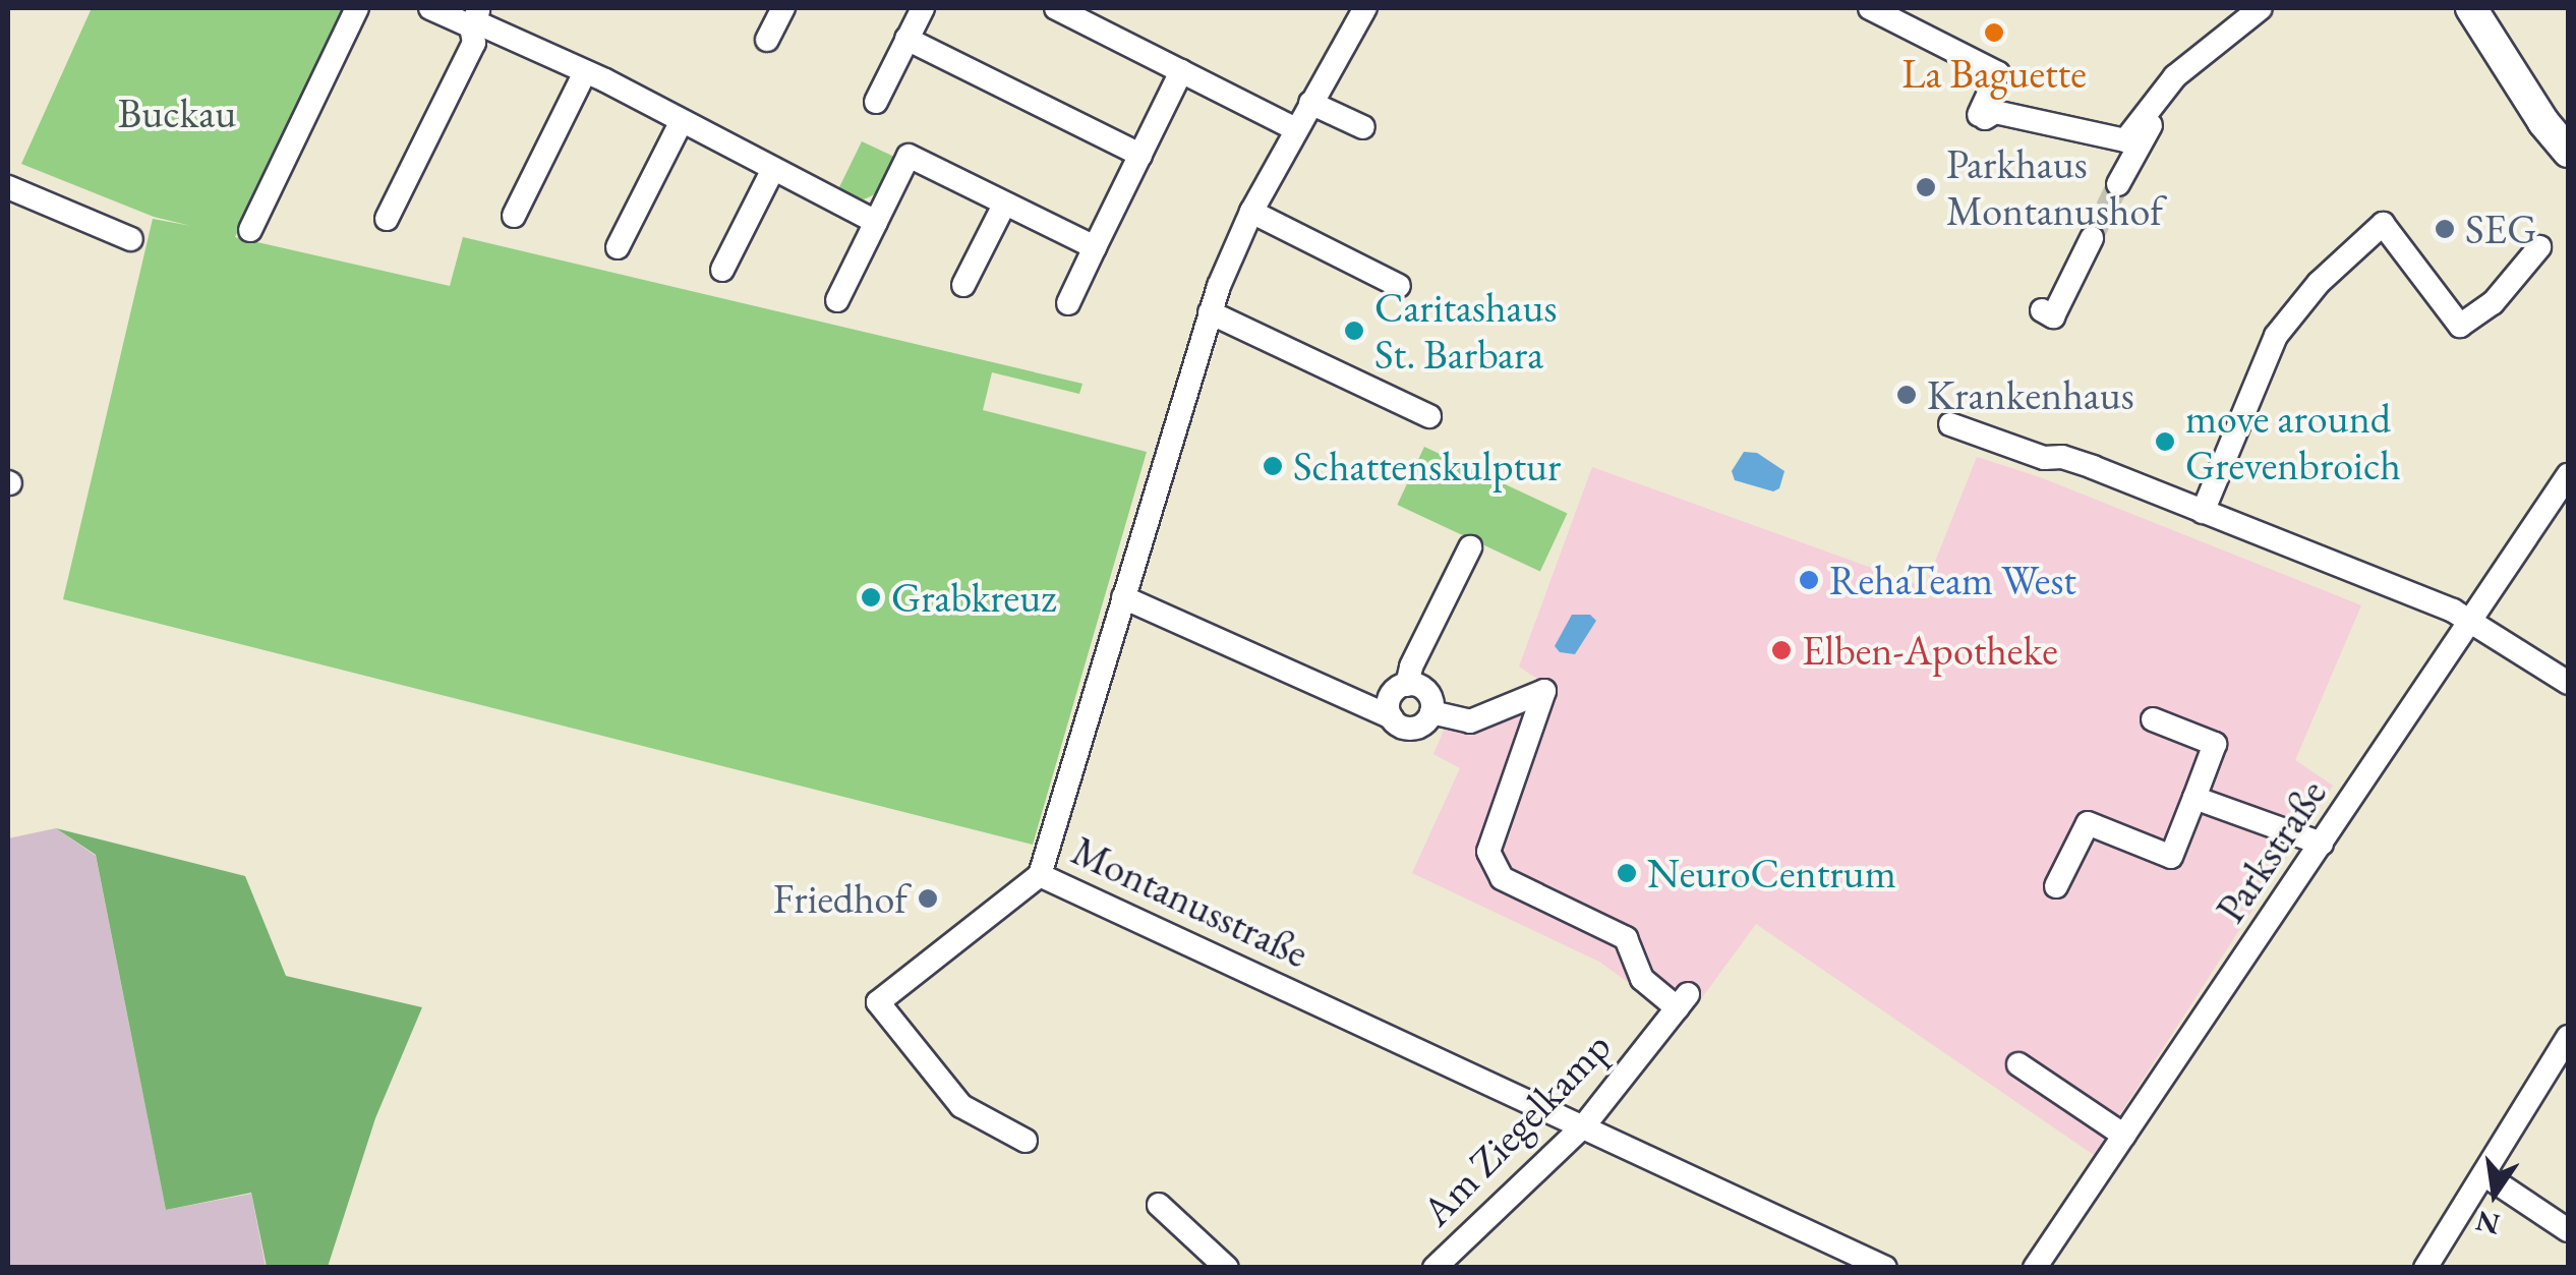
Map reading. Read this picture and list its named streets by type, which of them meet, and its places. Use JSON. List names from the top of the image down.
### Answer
{
  "streets": {
    "street": ["Parkstraße", "Montanusstraße", "Am Ziegelkamp"]
  },
  "crossings": [
    ["Montanusstraße", "Am Ziegelkamp"]
  ],
  "parks": ["Buckau"],
  "places": [
    "La Baguette",
    "Parkhaus Montanushof",
    "SEG",
    "Caritashaus St. Barbara",
    "Krankenhaus",
    "move around Grevenbroich",
    "Schattenskulptur",
    "RehaTeam West",
    "Grabkreuz",
    "Elben-Apotheke",
    "NeuroCentrum",
    "Friedhof"
  ],
  "north": "bottom"
}
